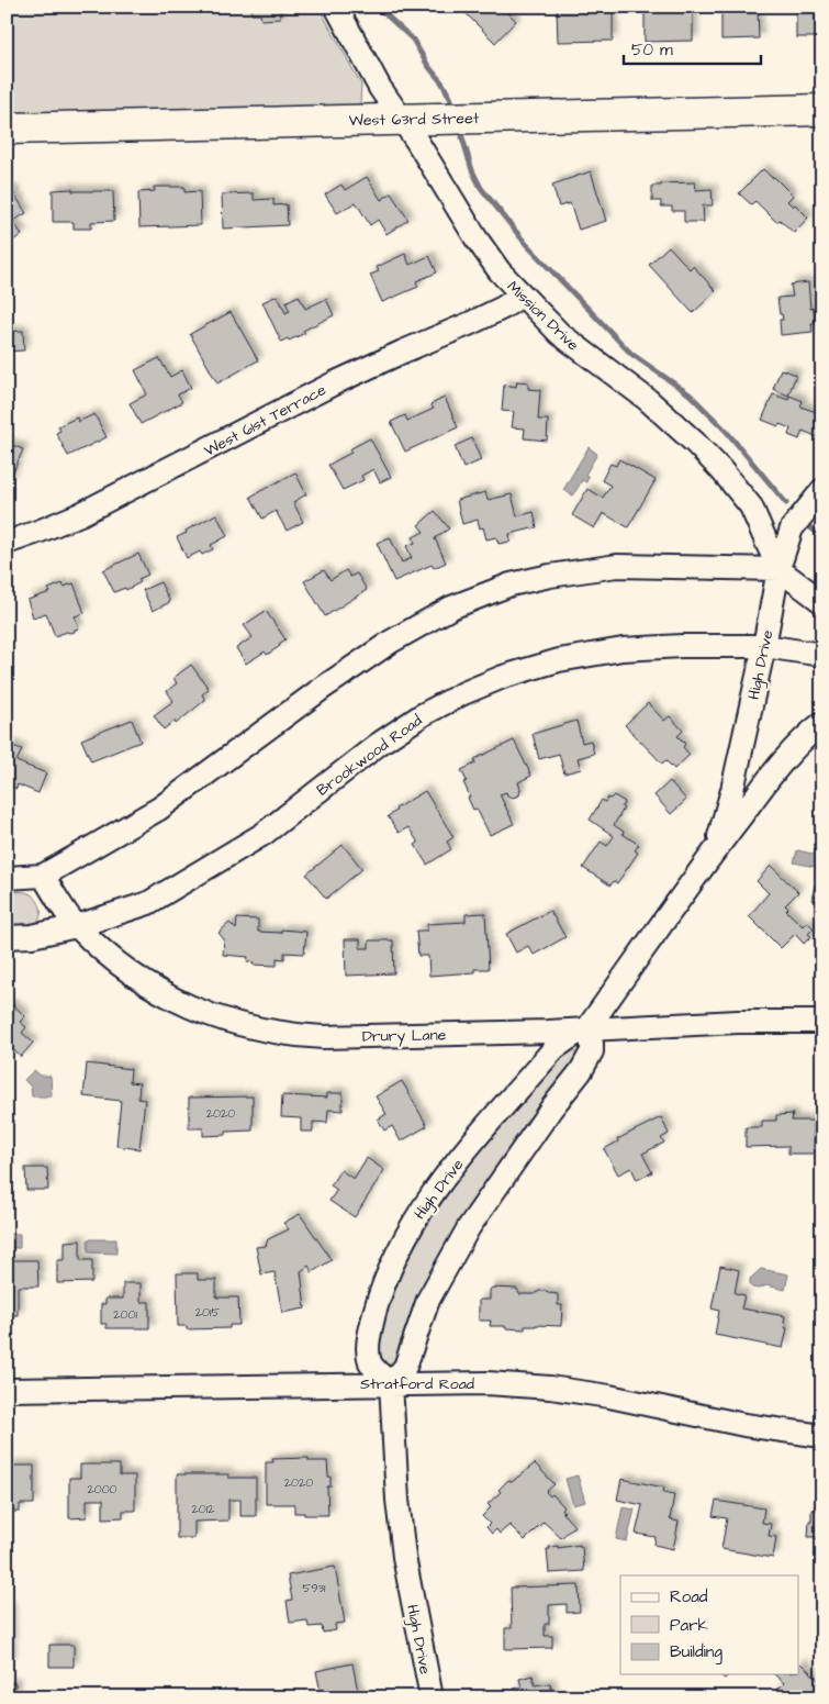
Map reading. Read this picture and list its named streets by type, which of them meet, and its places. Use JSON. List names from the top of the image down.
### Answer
{
  "streets": {
    "main road": ["West 63rd Street"],
    "street": [
      "Mission Drive",
      "West 61st Terrace",
      "High Drive",
      "Brookwood Road",
      "Drury Lane",
      "Stratford Road"
    ]
  },
  "crossings": [
    ["West 63rd Street", "Mission Drive"],
    ["Mission Drive", "West 61st Terrace"],
    ["Mission Drive", "High Drive"],
    ["High Drive", "Brookwood Road"],
    ["High Drive", "Drury Lane"],
    ["High Drive", "Stratford Road"],
    ["Brookwood Road", "Drury Lane"]
  ],
  "house_numbers": [
    "2020",
    "2015",
    "2001",
    "2020",
    "2000",
    "2012",
    "5931"
  ],
  "legend": ["Road", "Park", "Building"],
  "scale_bar": "50 m"
}
